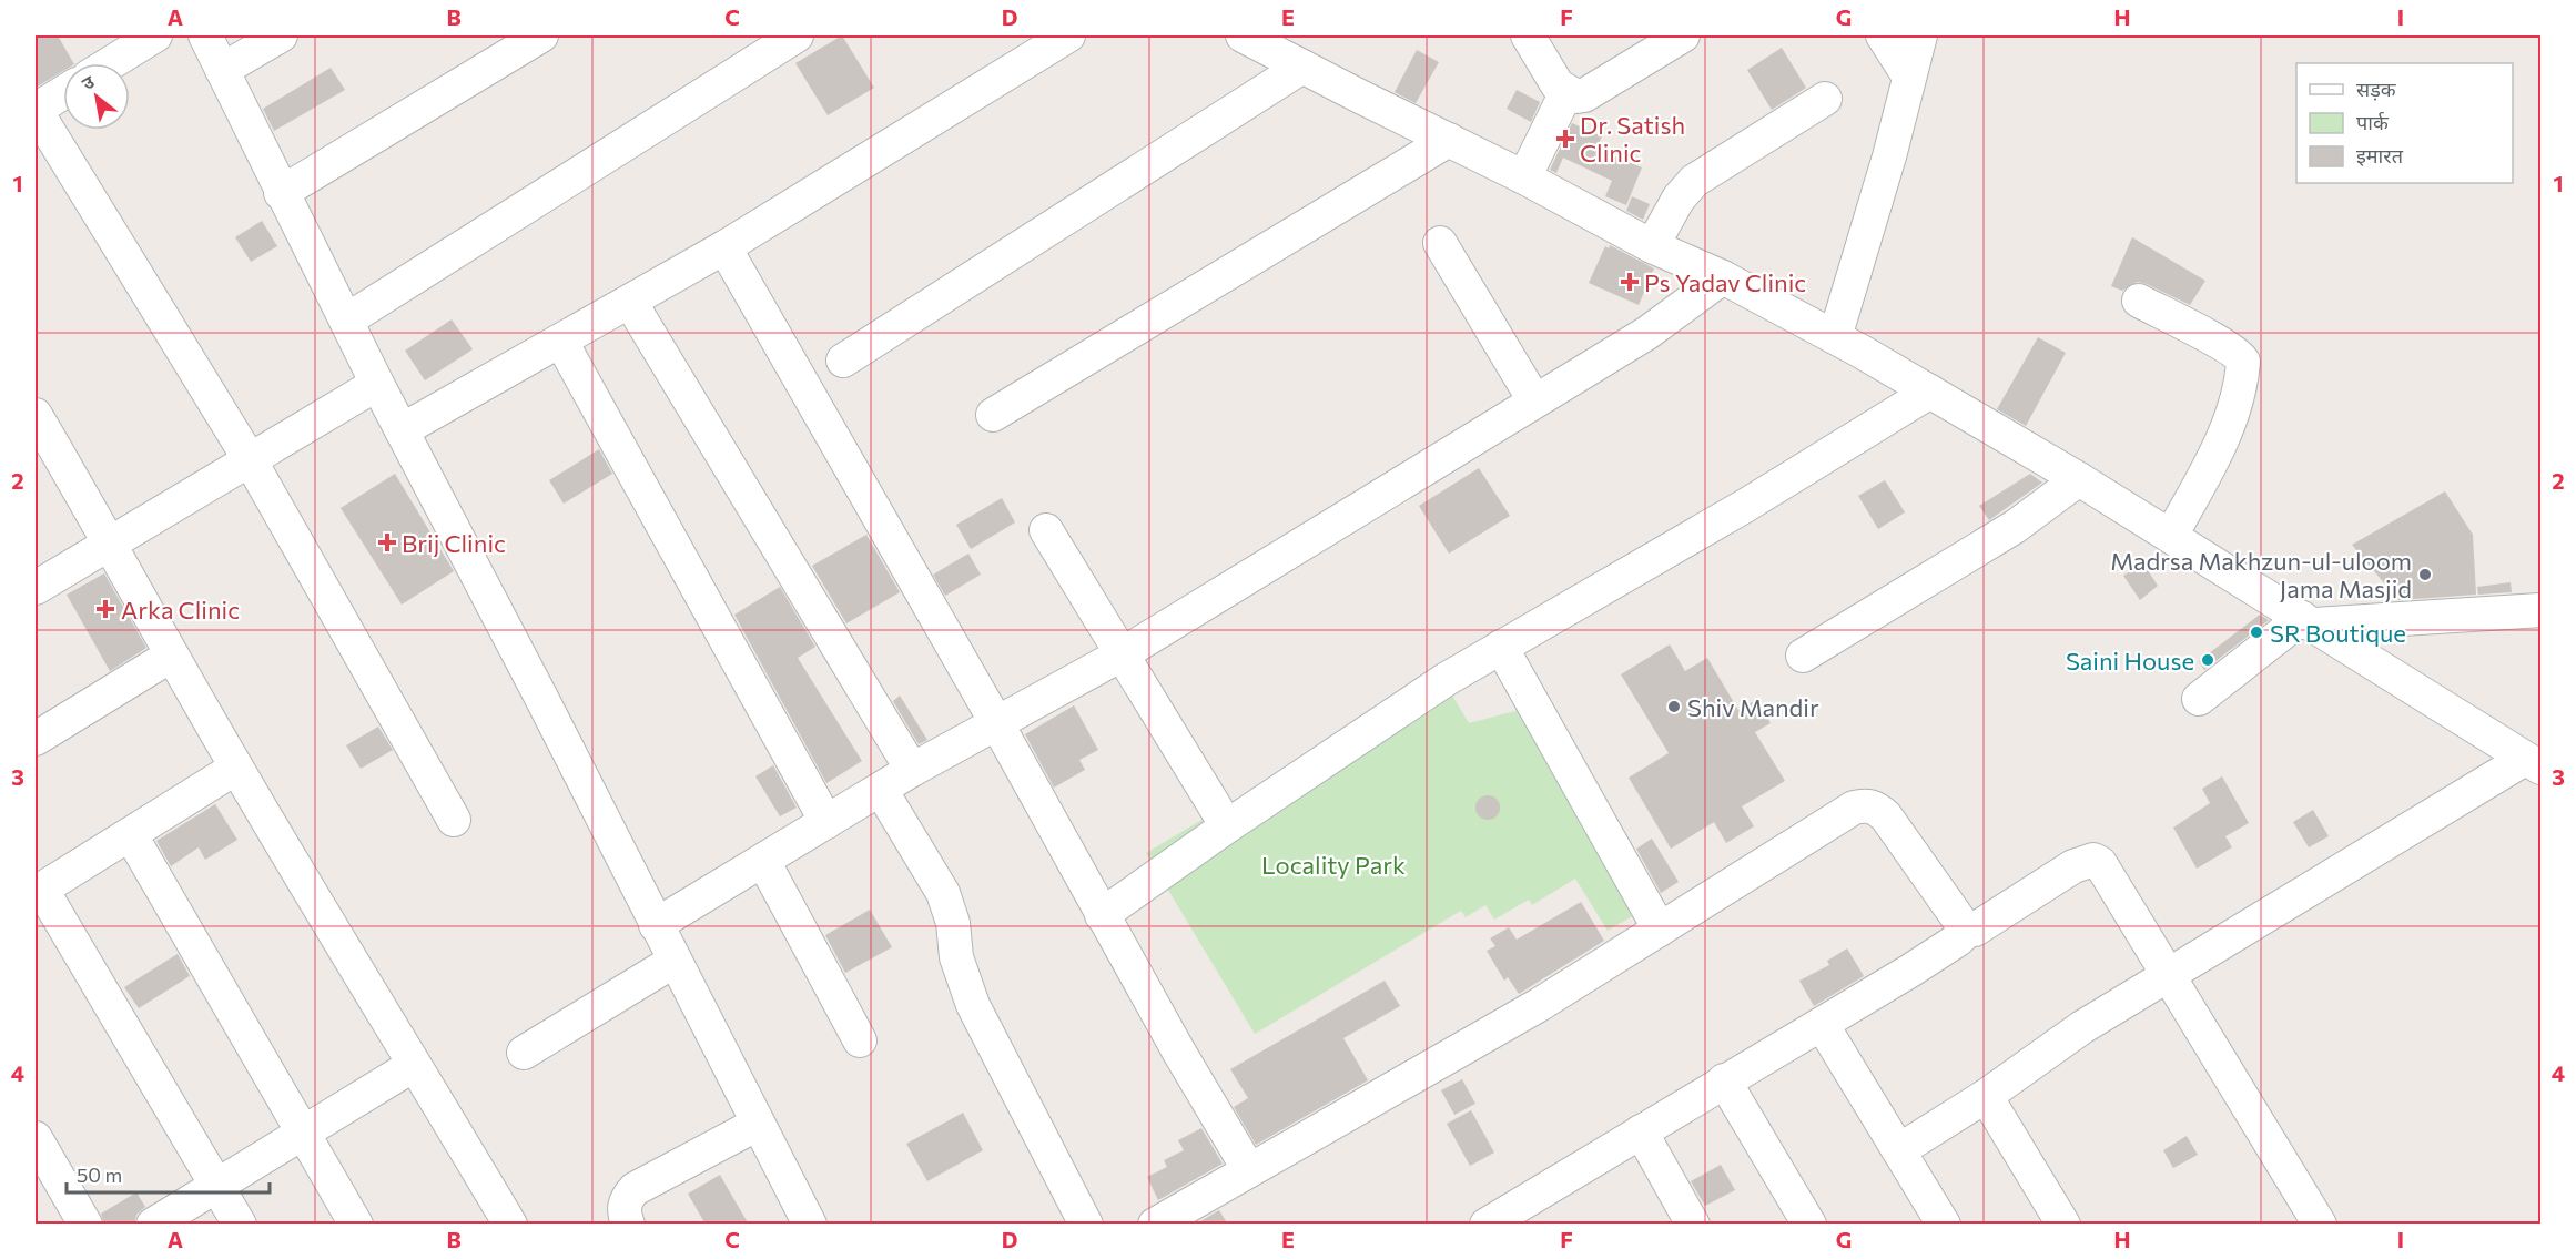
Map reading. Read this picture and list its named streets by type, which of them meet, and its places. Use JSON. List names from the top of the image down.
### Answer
{
  "parks": ["Locality Park"],
  "places": {
    "health": [
      "Dr. Satish Clinic",
      "Ps Yadav Clinic",
      "Brij Clinic",
      "Arka Clinic"
    ],
    "other": [
      "Madrsa Makhzun-ul-uloom Jama Masjid",
      "SR Boutique",
      "Saini House",
      "Shiv Mandir"
    ]
  },
  "legend": ["सड़क", "पार्क", "इमारत"],
  "scale_bar": "50 m",
  "north": "top left",
  "grid": {
    "columns": [
      "A",
      "B",
      "C",
      "D",
      "E",
      "F",
      "G",
      "H",
      "I"
    ],
    "rows": [
      "1",
      "2",
      "3",
      "4"
    ]
  }
}
